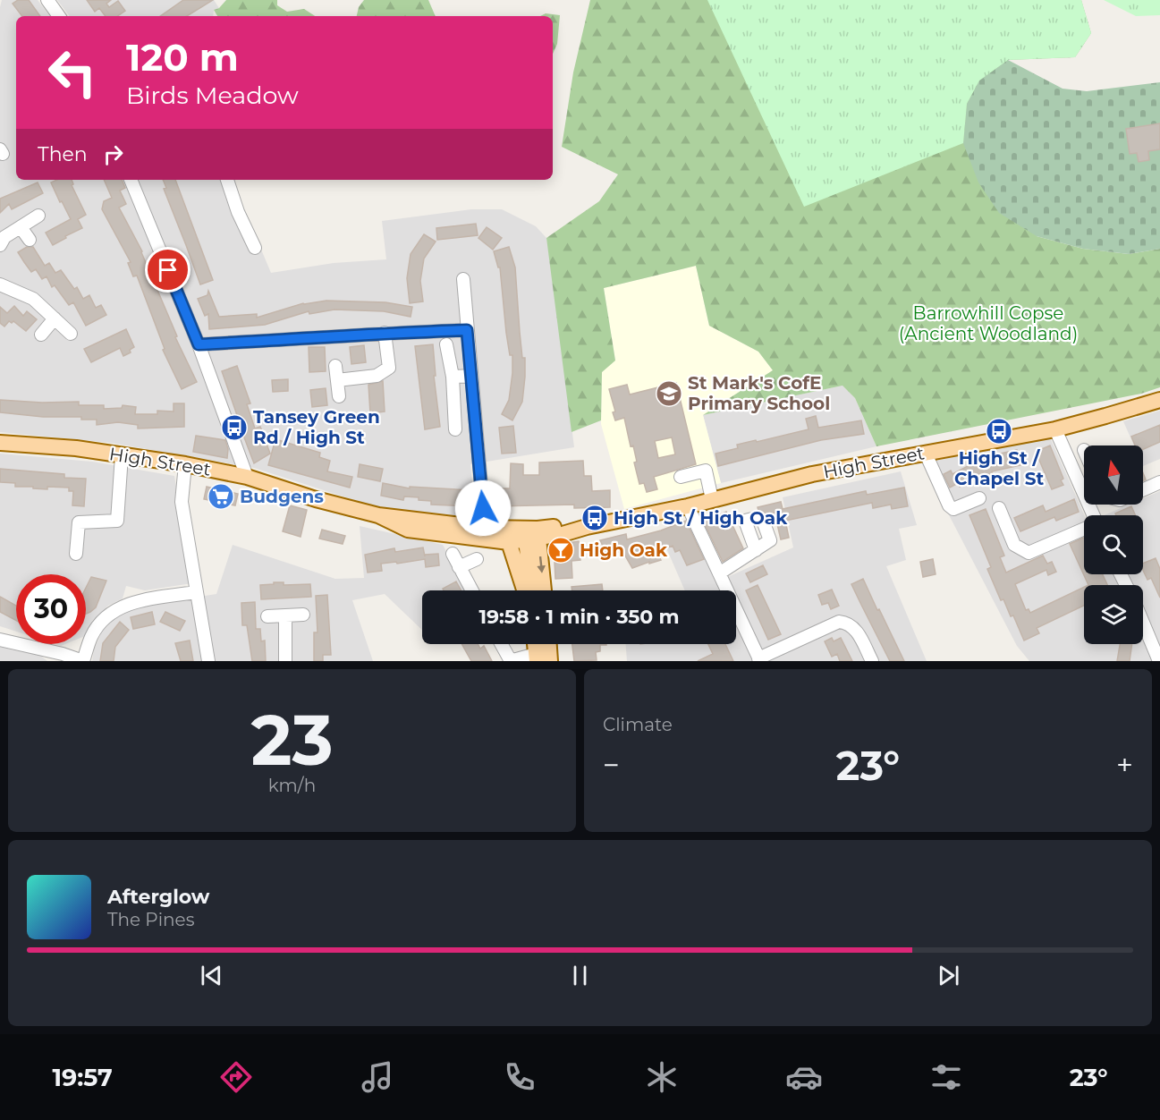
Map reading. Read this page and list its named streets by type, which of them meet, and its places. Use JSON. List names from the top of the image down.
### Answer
{
  "streets": {
    "main road": ["High Street"]
  },
  "parks": ["Barrowhill Copse (Ancient Woodland)"],
  "places": {
    "school or university": ["St Mark's CofE Primary School"],
    "bus stop": ["Tansey Green Rd / High St", "High St / Chapel St", "High St / High Oak"],
    "supermarket": ["Budgens"],
    "bar": ["High Oak"]
  },
  "north": "top",
  "page": {
    "turn": ["120 m", "Birds Meadow"],
    "then": "Then",
    "limit": "30",
    "trip": "19:58 · 1 min · 350 m",
    "tile": [
      ["23", "km/h"],
      "Climate"
    ],
    "heat": ["−", "23°", "+"],
    "song": ["Afterglow", "The Pines"],
    "tabs": ["19:57", "23°"]
  }
}
